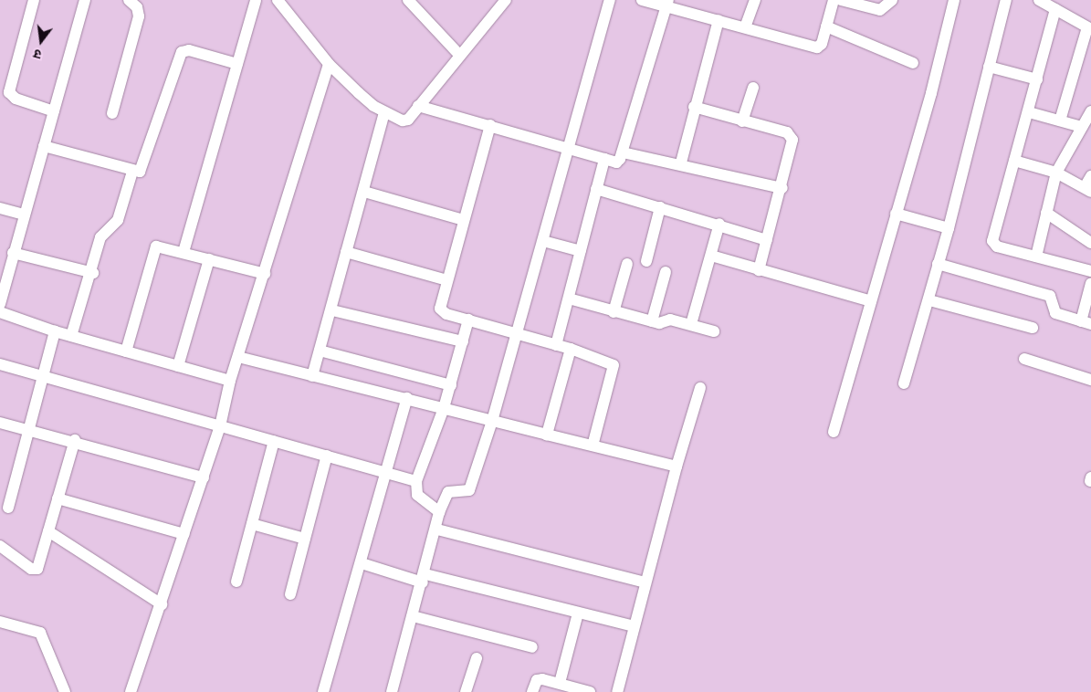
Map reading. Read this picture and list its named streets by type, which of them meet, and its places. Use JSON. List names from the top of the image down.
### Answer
{
  "north": "bottom"
}
